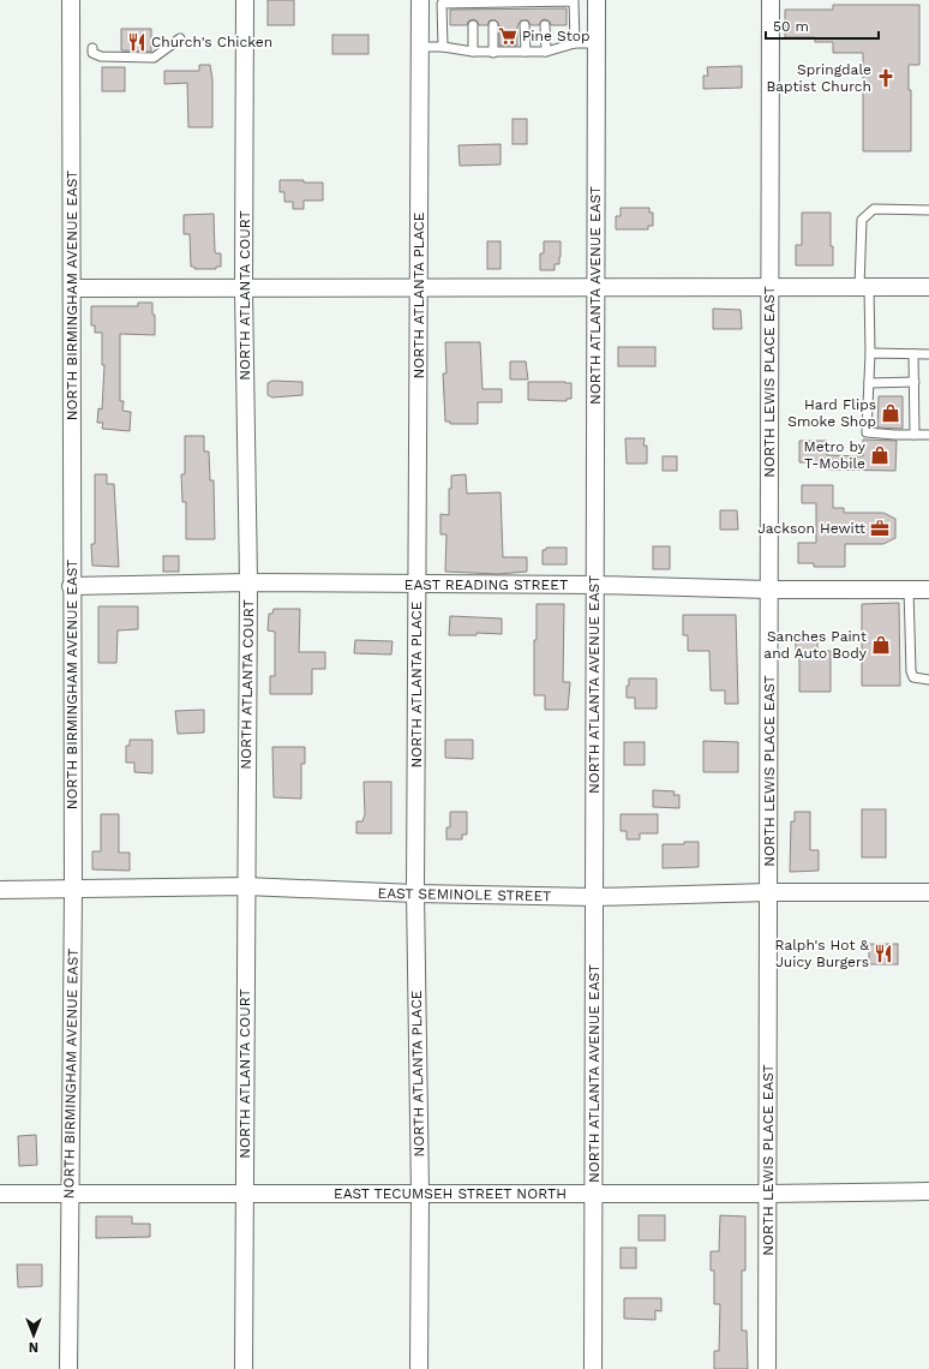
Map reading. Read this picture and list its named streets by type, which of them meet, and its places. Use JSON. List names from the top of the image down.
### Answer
{
  "streets": {
    "street": [
      "NORTH BIRMINGHAM AVENUE EAST",
      "NORTH ATLANTA COURT",
      "NORTH ATLANTA PLACE",
      "NORTH ATLANTA AVENUE EAST",
      "NORTH LEWIS PLACE EAST",
      "EAST READING STREET",
      "EAST SEMINOLE STREET",
      "EAST TECUMSEH STREET NORTH"
    ]
  },
  "crossings": [
    ["NORTH BIRMINGHAM AVENUE EAST", "EAST READING STREET"],
    ["NORTH BIRMINGHAM AVENUE EAST", "EAST SEMINOLE STREET"],
    ["NORTH BIRMINGHAM AVENUE EAST", "EAST TECUMSEH STREET NORTH"],
    ["NORTH ATLANTA COURT", "EAST READING STREET"],
    ["NORTH ATLANTA COURT", "EAST SEMINOLE STREET"],
    ["NORTH ATLANTA COURT", "EAST TECUMSEH STREET NORTH"],
    ["NORTH ATLANTA PLACE", "EAST READING STREET"],
    ["NORTH ATLANTA PLACE", "EAST SEMINOLE STREET"],
    ["NORTH ATLANTA PLACE", "EAST TECUMSEH STREET NORTH"],
    ["NORTH ATLANTA AVENUE EAST", "EAST READING STREET"],
    ["NORTH ATLANTA AVENUE EAST", "EAST SEMINOLE STREET"],
    ["NORTH ATLANTA AVENUE EAST", "EAST TECUMSEH STREET NORTH"],
    ["NORTH LEWIS PLACE EAST", "EAST READING STREET"],
    ["NORTH LEWIS PLACE EAST", "EAST SEMINOLE STREET"],
    ["NORTH LEWIS PLACE EAST", "EAST TECUMSEH STREET NORTH"]
  ],
  "places": {
    "supermarket": ["Pine Stop"],
    "restaurant": ["Church's Chicken", "Ralph's Hot & Juicy Burgers"],
    "church": ["Springdale Baptist Church"],
    "shop": ["Hard Flips Smoke Shop", "Metro by T-Mobile", "Sanches Paint and Auto Body"],
    "office": ["Jackson Hewitt"]
  },
  "scale_bar": "50 m",
  "north": "bottom"
}
